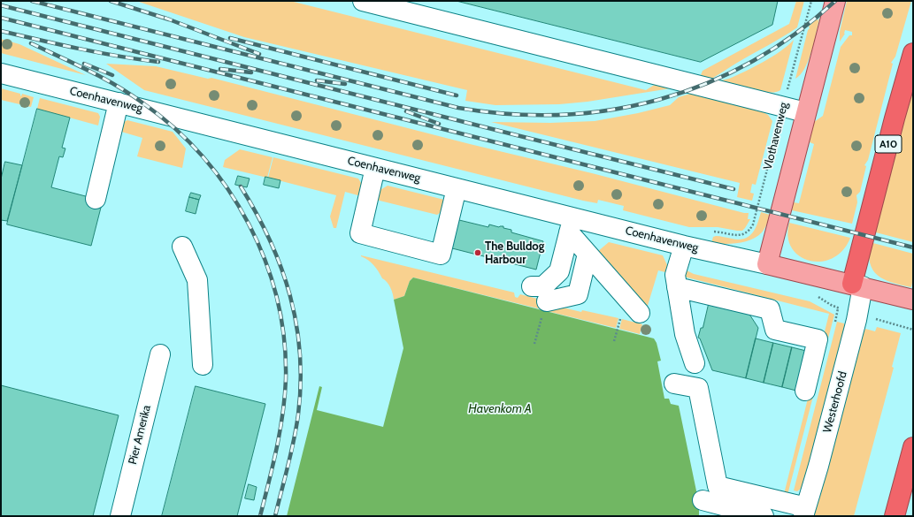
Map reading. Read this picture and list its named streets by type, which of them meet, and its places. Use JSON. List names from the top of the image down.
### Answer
{
  "streets": {
    "highway": ["A10"],
    "main road": ["Vlothavenweg"],
    "street": ["Coenhavenweg", "Westerhoofd", "Pier Amerika"]
  },
  "crossings": [
    ["Coenhavenweg", "Vlothavenweg"],
    ["A10", "Westerhoofd"]
  ],
  "water": ["Havenkom A"],
  "places": ["The Bulldog Harbour"]
}
